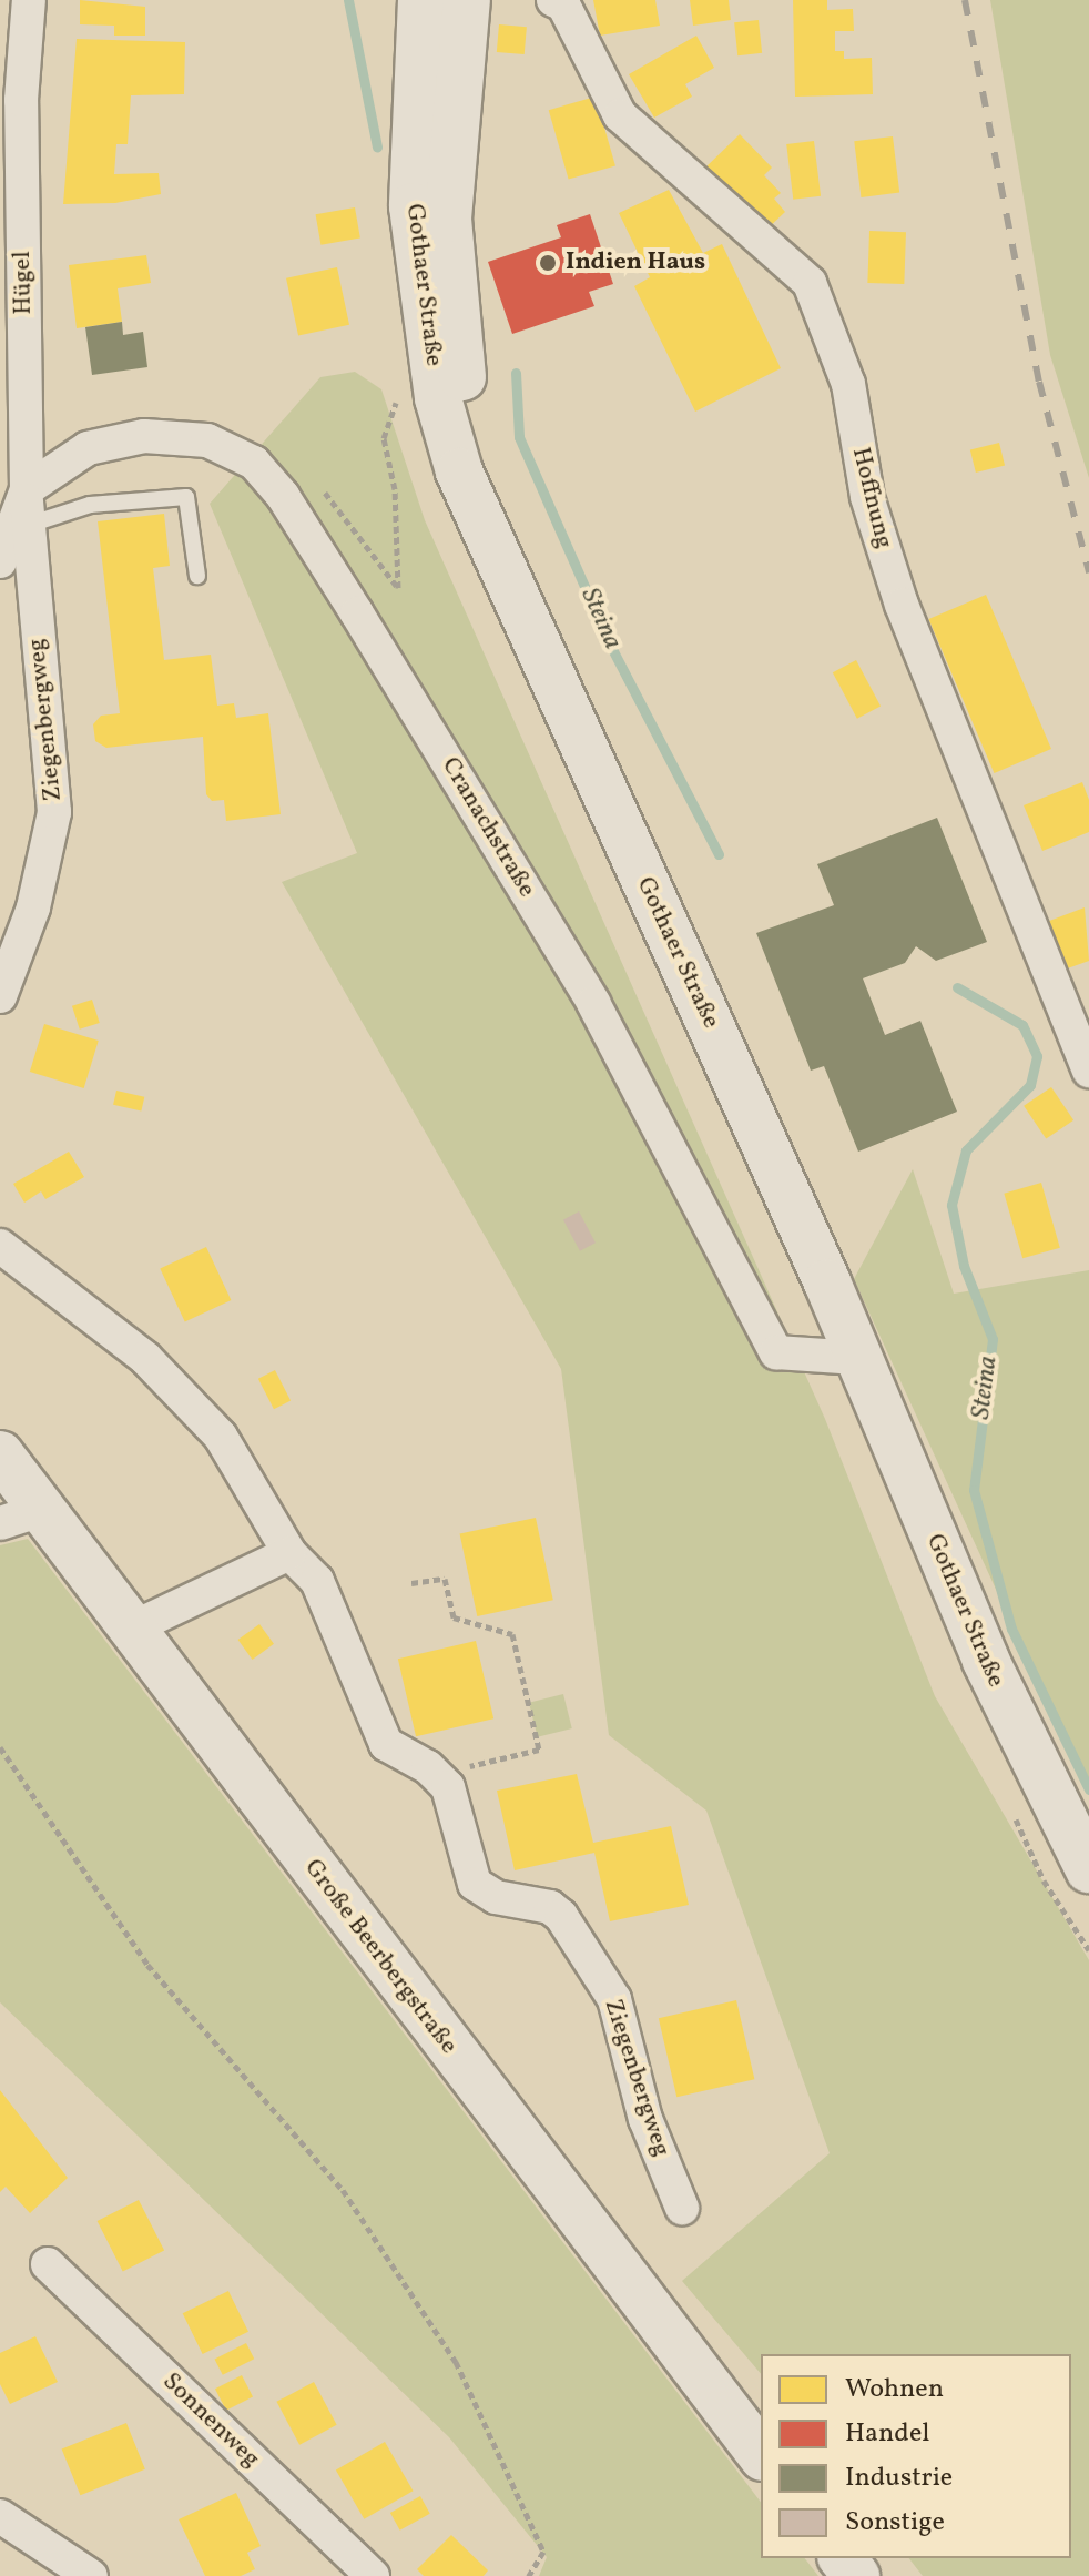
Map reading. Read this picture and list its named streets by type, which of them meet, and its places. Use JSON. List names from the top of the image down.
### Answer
{
  "streets": {
    "main road": ["Gothaer Straße", "Große Beerbergstraße"],
    "street": [
      "Hügel",
      "Hoffnung",
      "Ziegenbergweg",
      "Cranachstraße",
      "Sonnenweg"
    ]
  },
  "crossings": [
    ["Hügel", "Ziegenbergweg"],
    ["Hügel", "Cranachstraße"],
    ["Gothaer Straße", "Cranachstraße"],
    ["Ziegenbergweg", "Cranachstraße"]
  ],
  "water": ["Steina"],
  "places": ["Indien Haus"],
  "legend": [
    "Wohnen",
    "Handel",
    "Industrie",
    "Sonstige"
  ]
}
